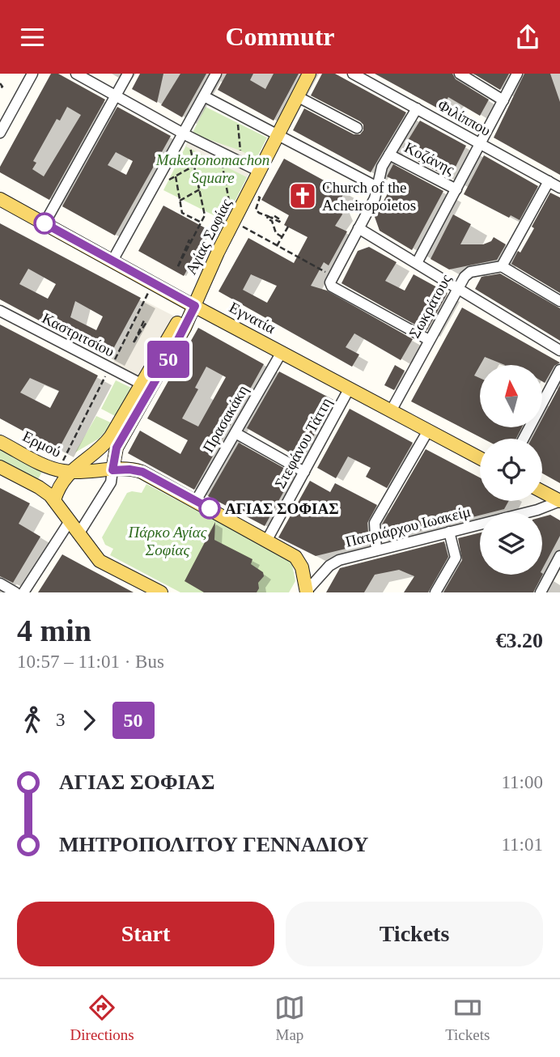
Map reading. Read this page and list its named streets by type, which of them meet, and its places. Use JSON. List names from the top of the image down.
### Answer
{
  "streets": {
    "main road": ["Αγίας Σοφίας", "Εγνατία", "Ερμού"],
    "street": [
      "Φιλίππου",
      "Κοζάνης",
      "Σωκράτους",
      "Καστριτσίου",
      "Πρασακάκη",
      "Στεφάνου Τάττη",
      "Πατριάρχου Ιωακείμ"
    ]
  },
  "crossings": [
    ["Αγίας Σοφίας", "Εγνατία"],
    ["Αγίας Σοφίας", "Καστριτσίου"],
    ["Αγίας Σοφίας", "Ερμού"],
    ["Σωκράτους", "Εγνατία"],
    ["Εγνατία", "Πρασακάκη"],
    ["Εγνατία", "Στεφάνου Τάττη"]
  ],
  "parks": ["Makedonomachon Square", "Πάρκο Αγίας Σοφίας"],
  "places": {
    "church": ["Church of the Acheiropoietos"],
    "other": ["ΑΓΙΑΣ ΣΟΦΙΑΣ"]
  },
  "lines": ["bus line 50"],
  "north": "top",
  "page": {
    "header": "Commutr",
    "on_map": "50",
    "heading": ["4 min", "10:57 – 11:01 · Bus", "€3.20"],
    "legs": ["3", "50"],
    "list": [
      {
        "name": "ΑΓΙΑΣ ΣΟΦΙΑΣ",
        "value": "11:00"
      },
      {
        "name": "ΜΗΤΡΟΠΟΛΙΤΟΥ ΓΕΝΝΑΔΙΟΥ",
        "value": "11:01"
      }
    ],
    "buttons": ["Start", "Tickets"],
    "tabs": ["Directions", "Map", "Tickets"]
  }
}
